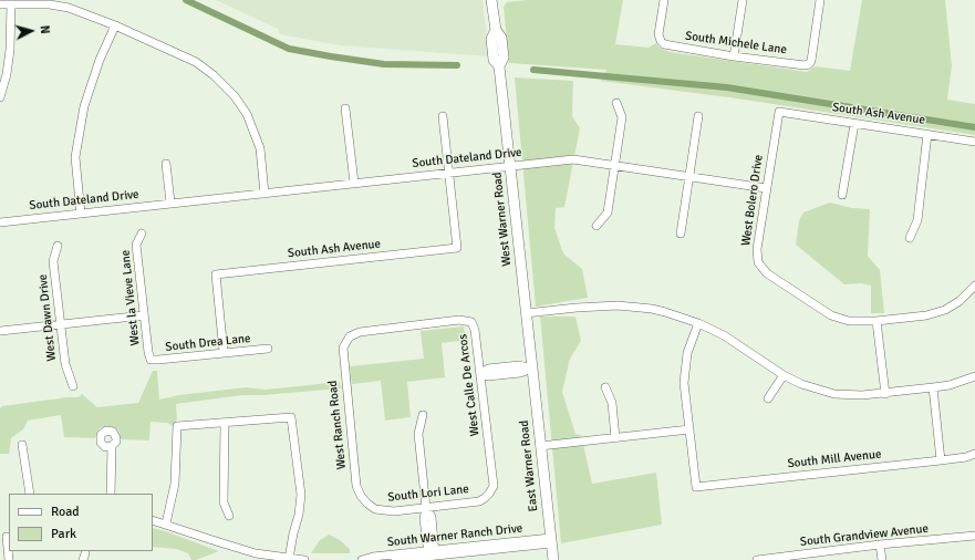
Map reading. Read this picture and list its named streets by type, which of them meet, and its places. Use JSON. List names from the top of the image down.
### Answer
{
  "streets": {
    "main road": ["West Warner Road", "East Warner Road"],
    "street": [
      "South Michele Lane",
      "South Ash Avenue",
      "South Dateland Drive",
      "West Bolero Drive",
      "West la Vieve Lane",
      "West Dawn Drive",
      "South Drea Lane",
      "West Calle De Arcos",
      "West Ranch Road",
      "South Mill Avenue",
      "South Lori Lane",
      "South Warner Ranch Drive",
      "South Grandview Avenue"
    ]
  },
  "crossings": [
    ["South Ash Avenue", "South Dateland Drive"],
    ["South Ash Avenue", "West Bolero Drive"],
    ["South Ash Avenue", "South Drea Lane"],
    ["South Dateland Drive", "West Bolero Drive"],
    ["South Dateland Drive", "West Warner Road"],
    ["West Warner Road", "East Warner Road"],
    ["West la Vieve Lane", "South Drea Lane"],
    ["West Calle De Arcos", "West Ranch Road"],
    ["West Calle De Arcos", "South Lori Lane"],
    ["West Ranch Road", "South Lori Lane"],
    ["East Warner Road", "South Warner Ranch Drive"]
  ],
  "legend": ["Road", "Park"],
  "north": "right"
}
